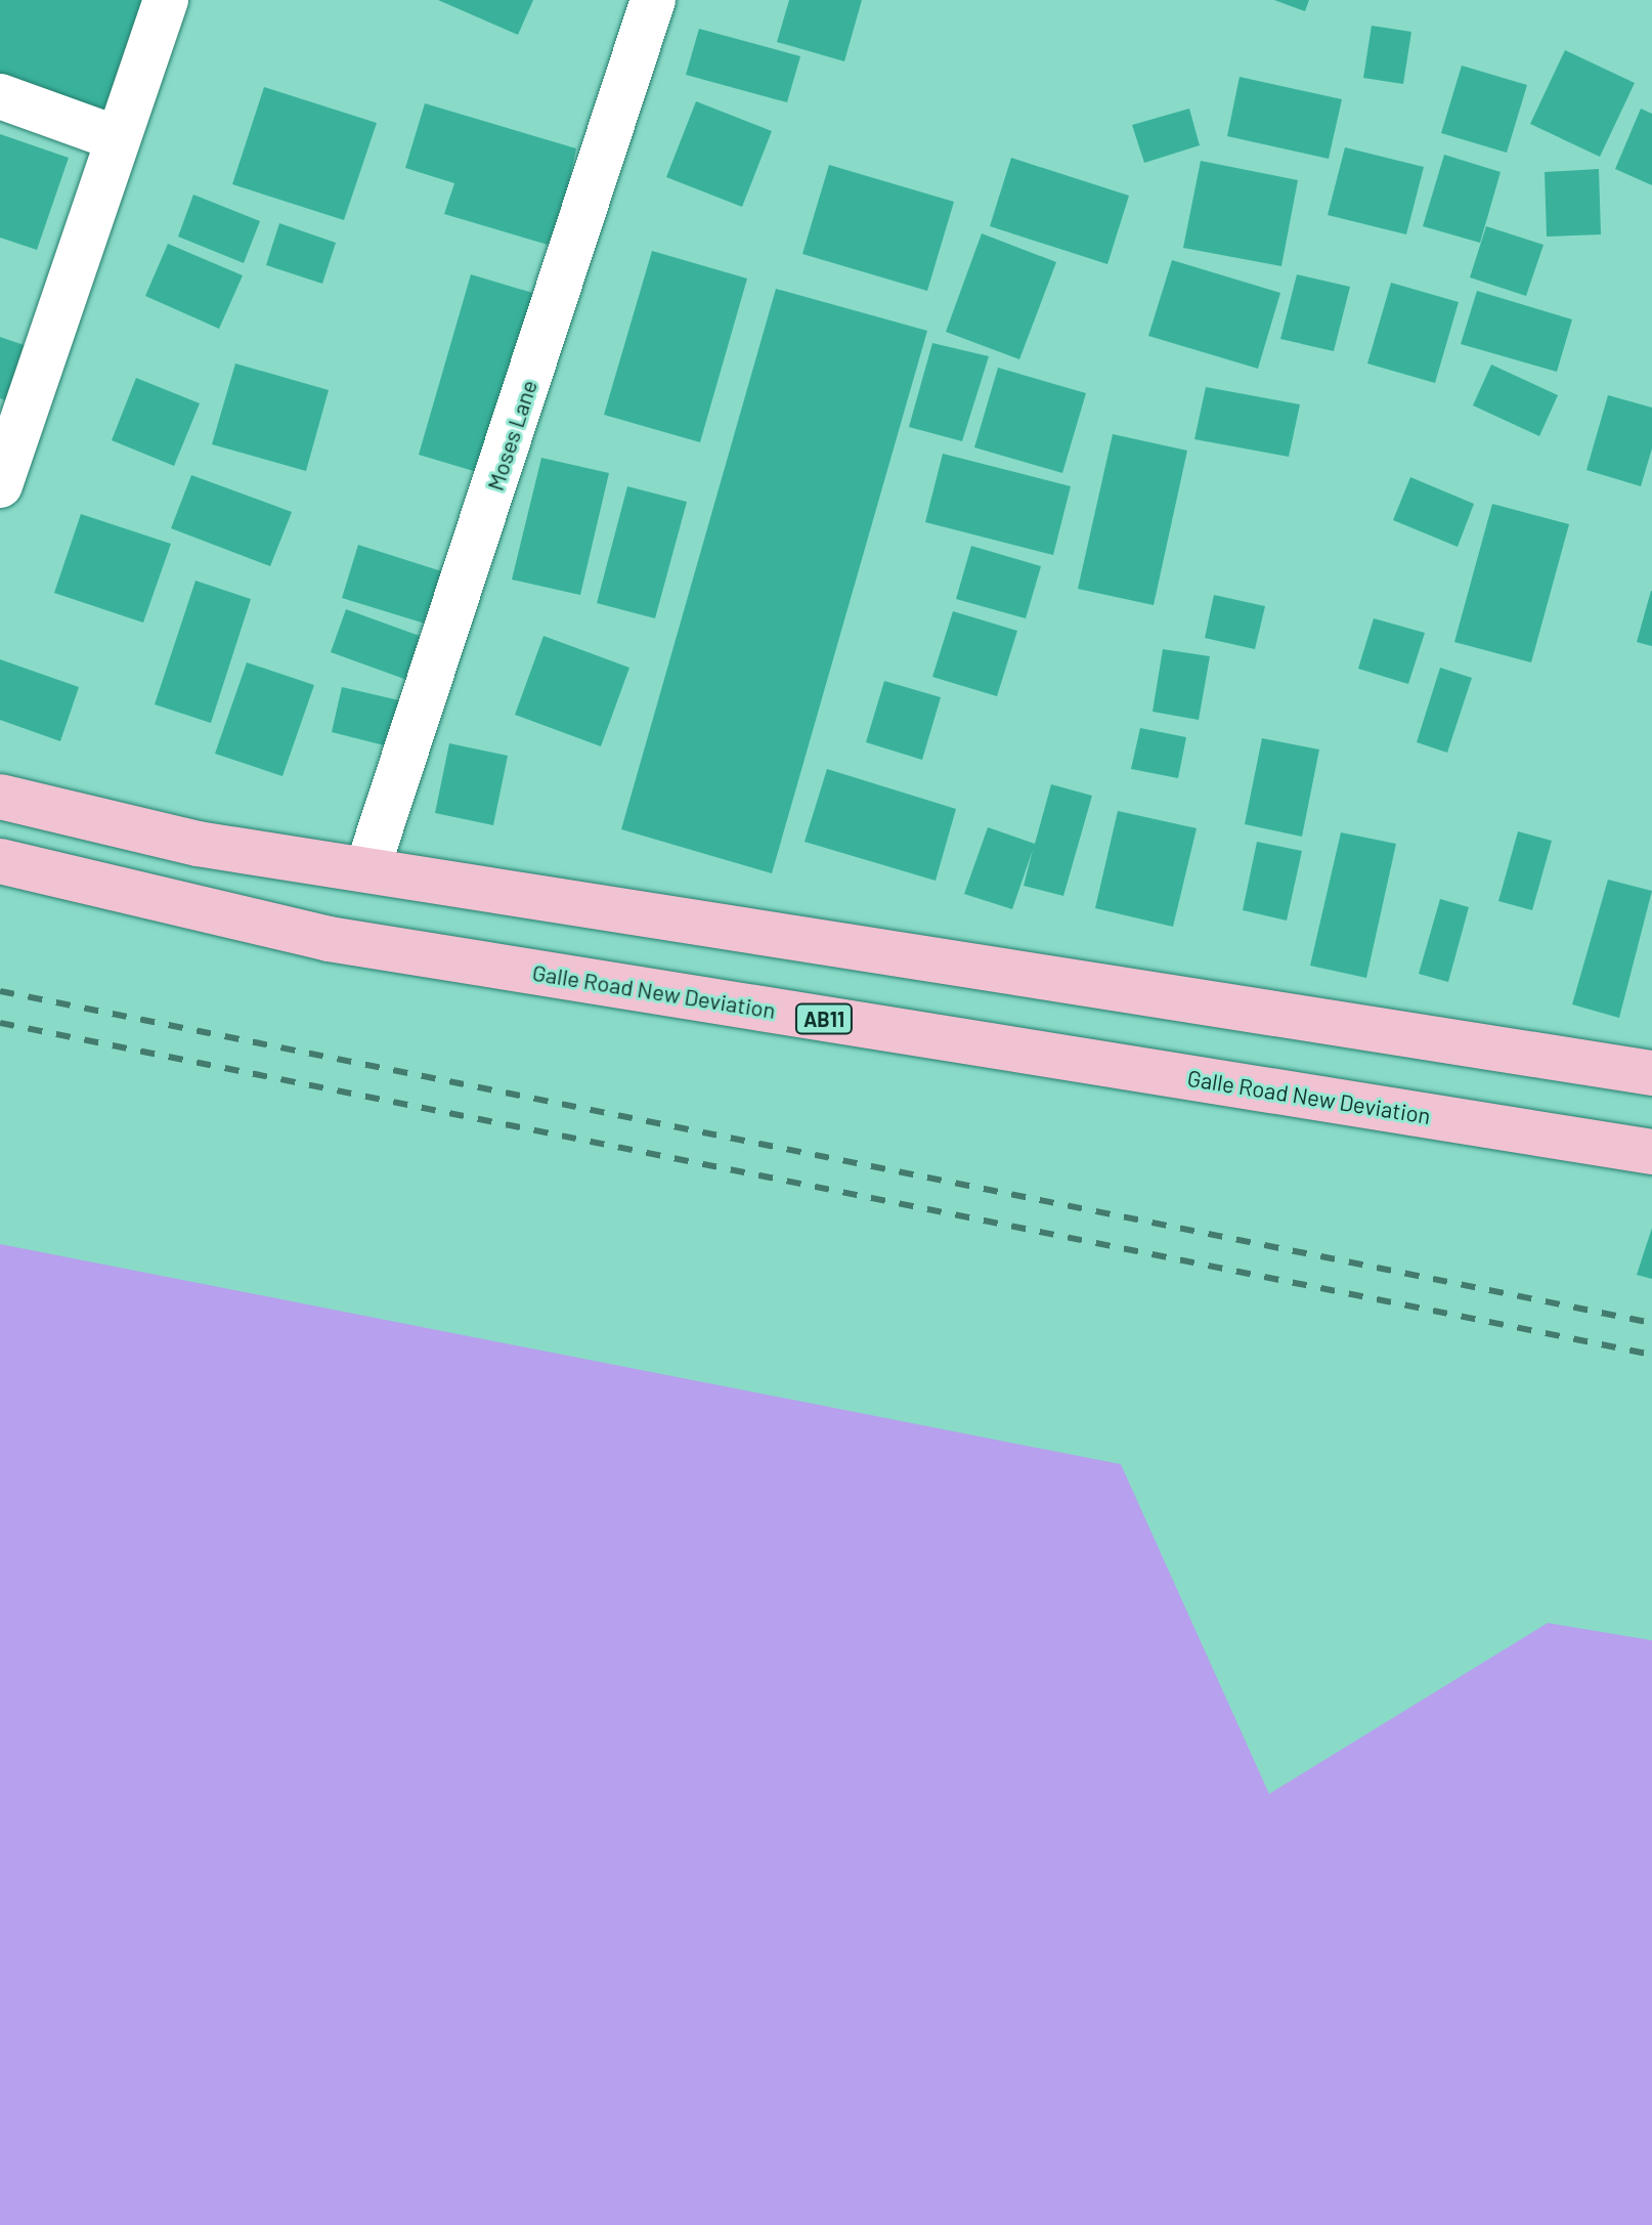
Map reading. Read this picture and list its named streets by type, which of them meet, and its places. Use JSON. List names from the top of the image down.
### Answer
{
  "streets": {
    "main road": ["Galle Road New Deviation", "AB11"],
    "street": ["Moses Lane"]
  }
}
